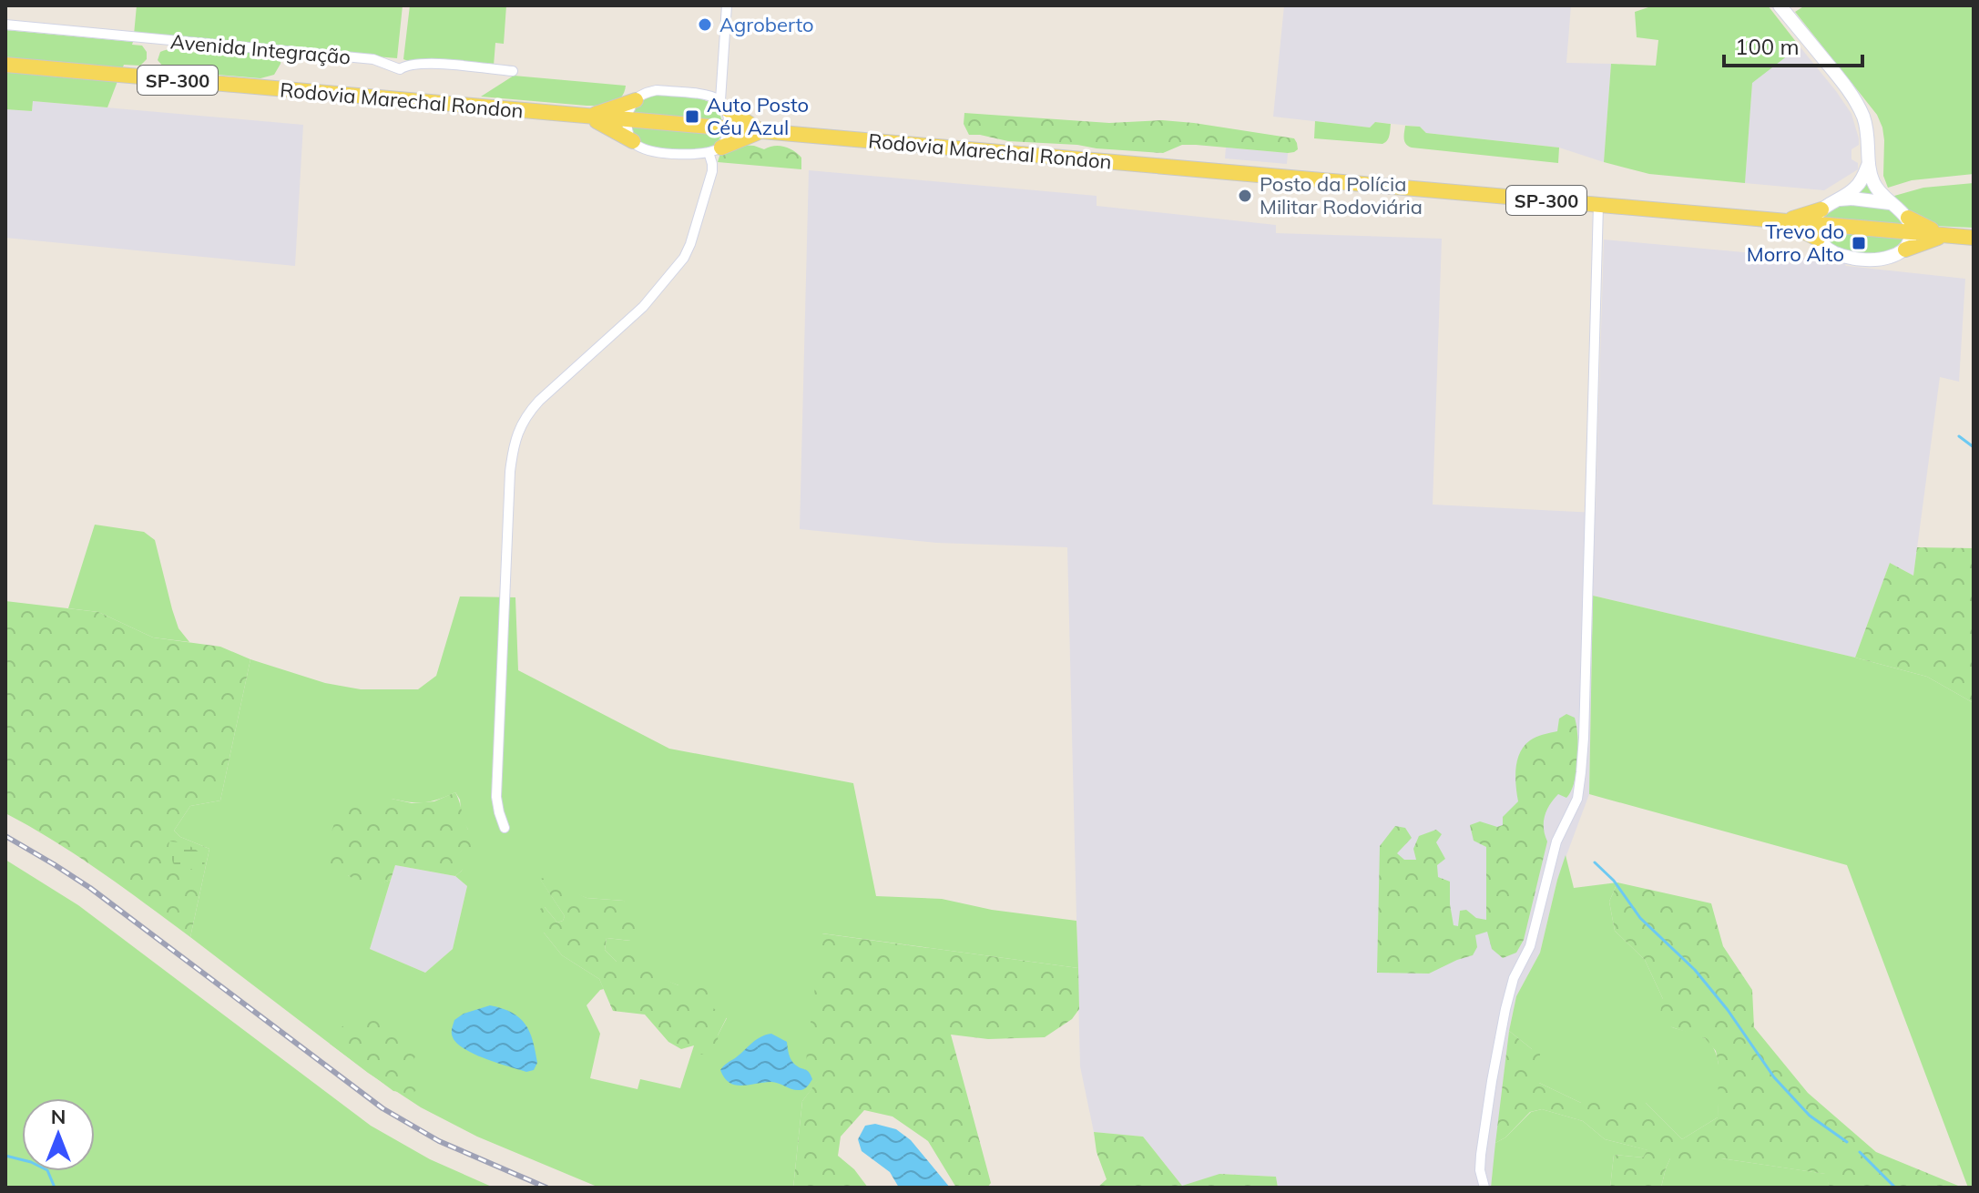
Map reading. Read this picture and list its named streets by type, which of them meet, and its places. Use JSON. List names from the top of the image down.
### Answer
{
  "streets": {
    "main road": ["SP-300", "Rodovia Marechal Rondon"],
    "street": ["Avenida Integração"]
  },
  "places": {
    "other": ["Agroberto", "Posto da Polícia Militar Rodoviária"],
    "transit": ["Auto Posto Céu Azul", "Trevo do Morro Alto"]
  },
  "scale_bar": "100 m",
  "north": "top"
}
